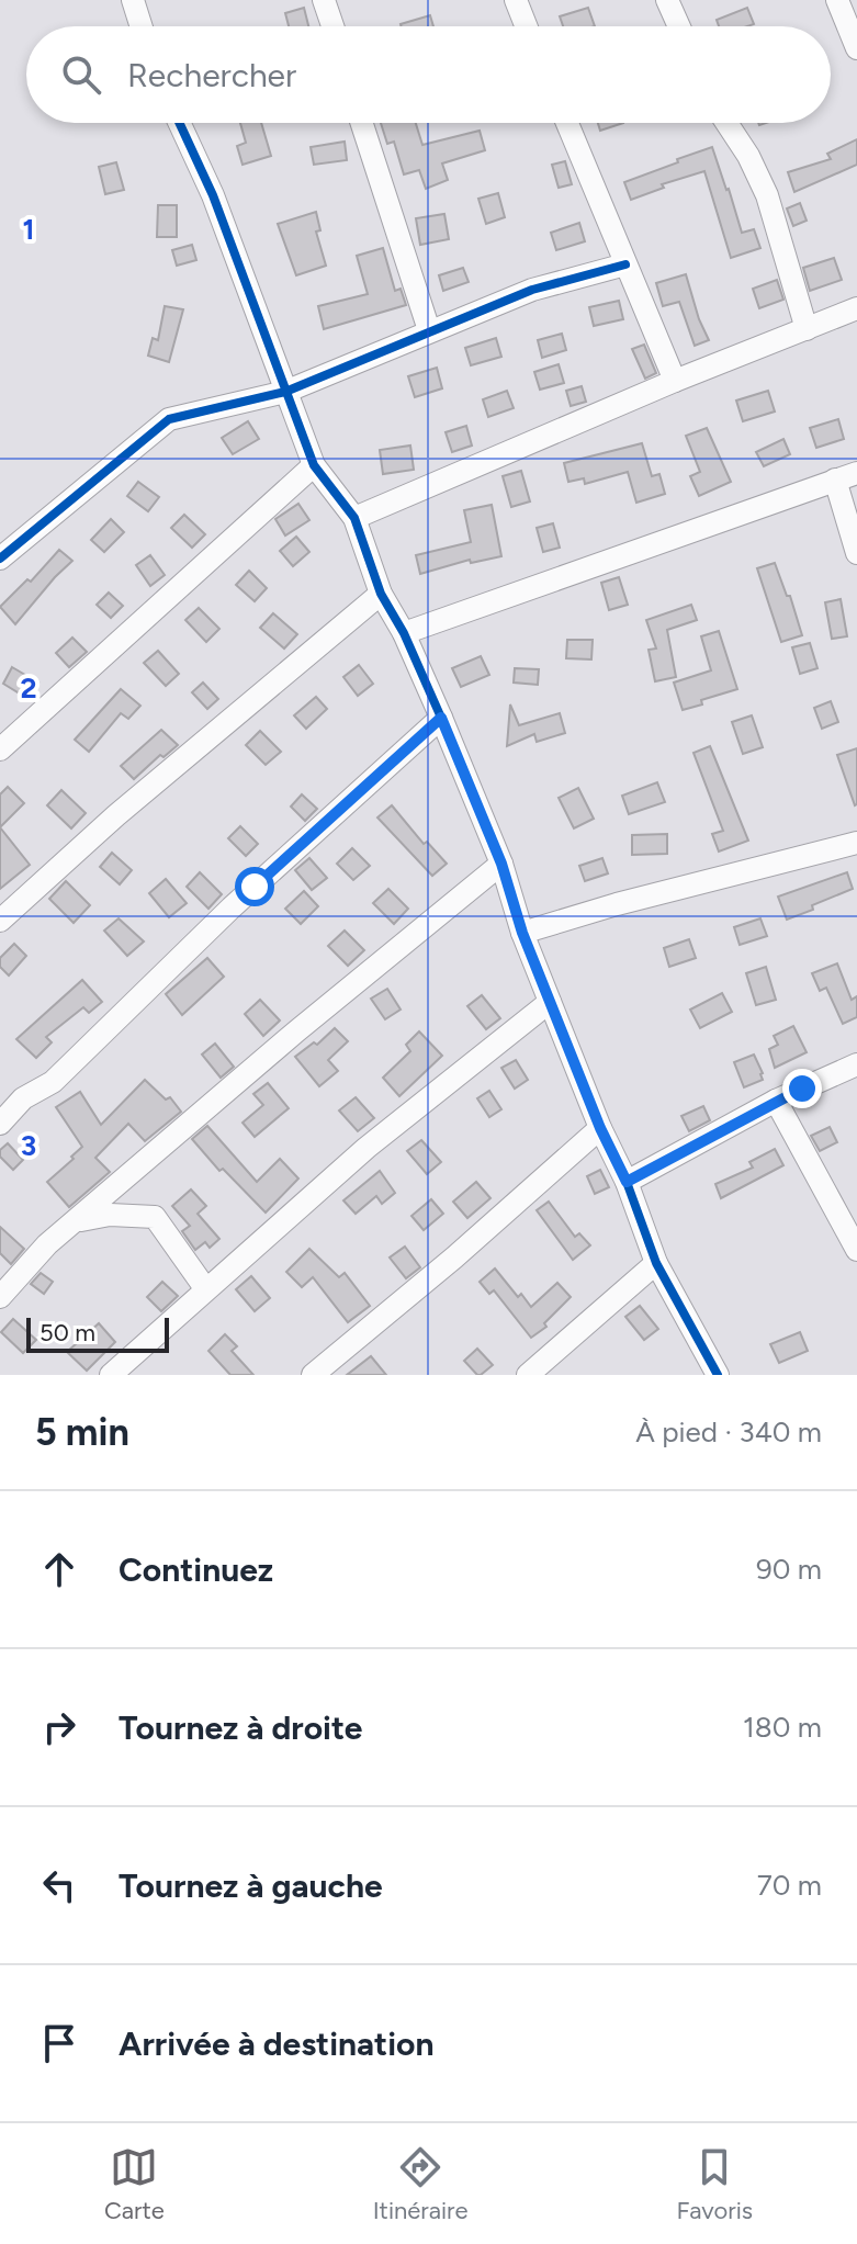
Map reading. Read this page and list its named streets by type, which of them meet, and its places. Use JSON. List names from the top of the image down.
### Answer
{
  "scale_bar": "50 m",
  "page": {
    "search": "Rechercher",
    "scale": "50 m",
    "heading": ["5 min", "À pied · 340 m"],
    "list": [
      ["Continuez", "90 m"],
      ["Tournez à droite", "180 m"],
      ["Tournez à gauche", "70 m"],
      "Arrivée à destination"
    ],
    "nav": ["Carte", "Itinéraire", "Favoris"]
  },
  "grid": {
    "rows": ["1", "2", "3"]
  }
}
